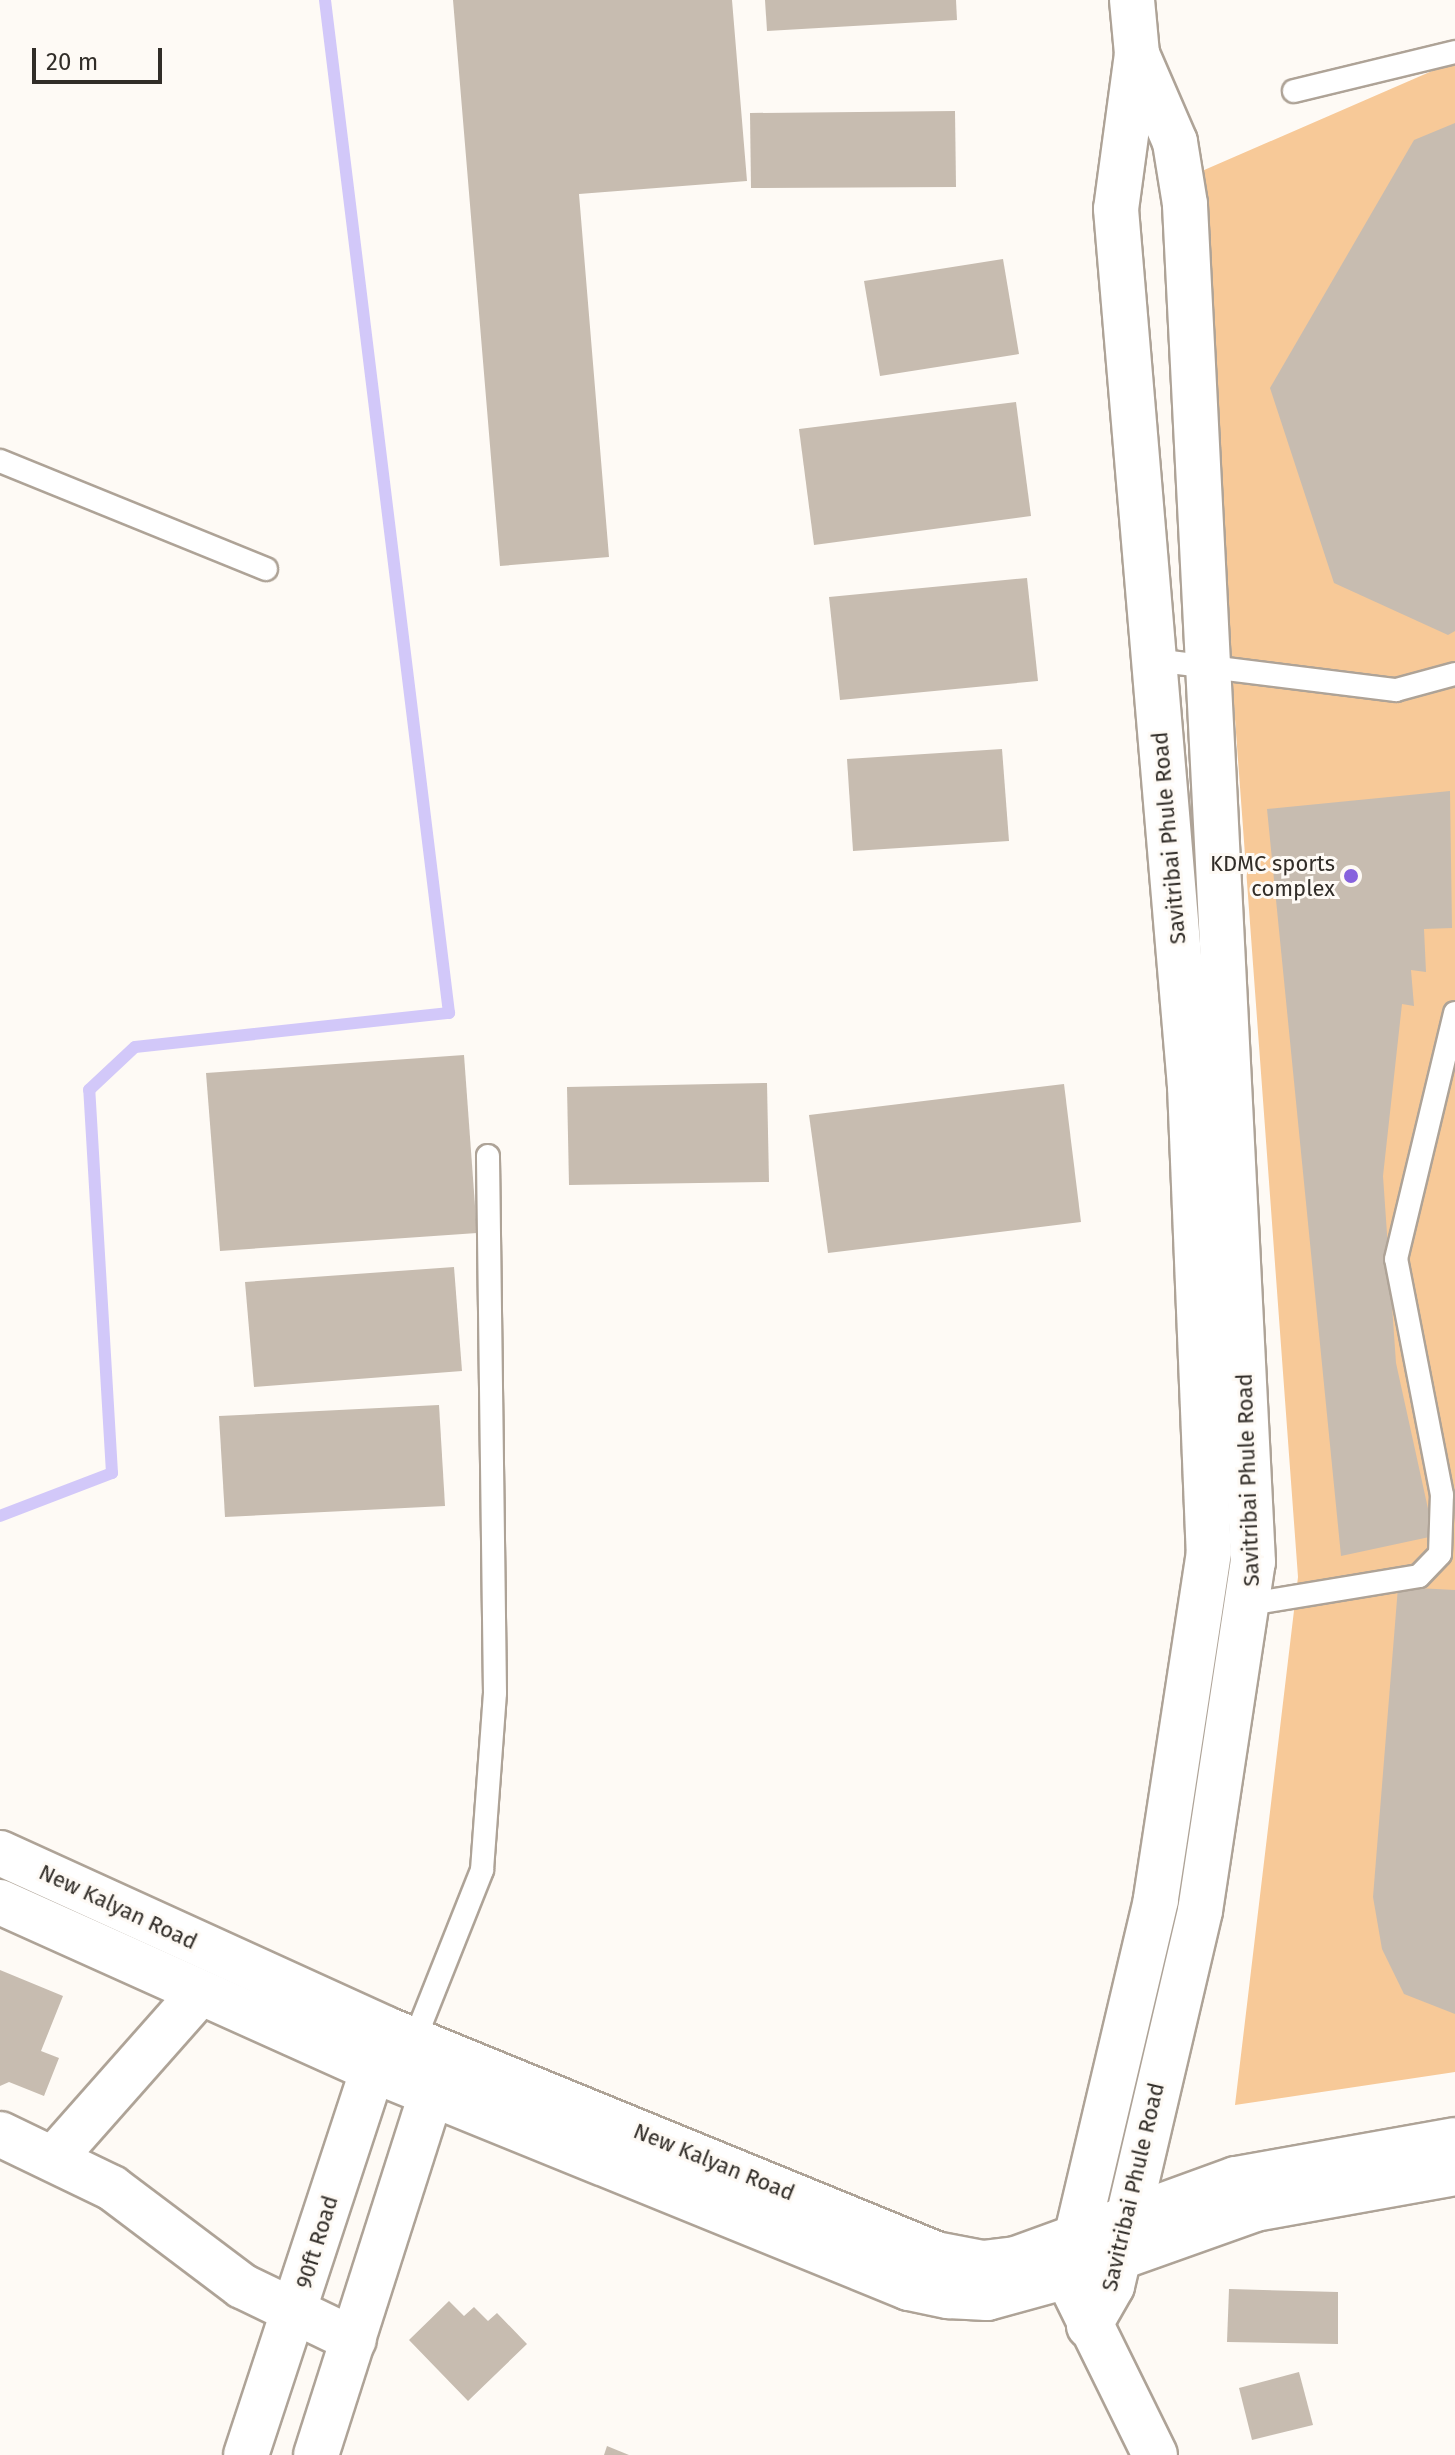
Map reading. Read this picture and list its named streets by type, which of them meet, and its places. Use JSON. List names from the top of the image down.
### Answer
{
  "streets": {
    "street": ["Savitribai Phule Road", "New Kalyan Road", "90ft Road"]
  },
  "crossings": [
    ["Savitribai Phule Road", "New Kalyan Road"],
    ["New Kalyan Road", "90ft Road"]
  ],
  "places": ["KDMC sports complex"],
  "scale_bar": "20 m"
}
